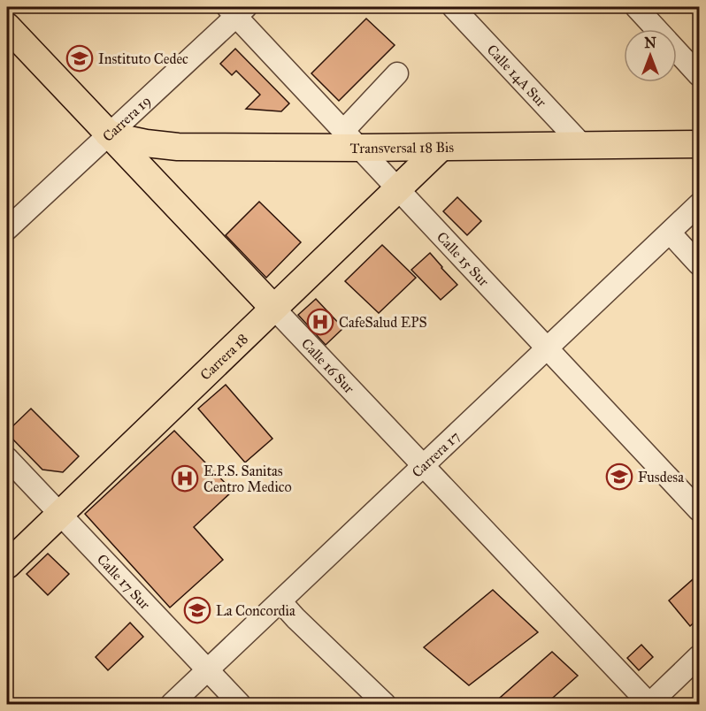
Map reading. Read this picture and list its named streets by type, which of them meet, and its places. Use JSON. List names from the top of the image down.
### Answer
{
  "streets": {
    "main road": ["Transversal 18 Bis", "Carrera 18", "Calle 16 Sur"],
    "street": [
      "Calle 14A Sur",
      "Carrera 19",
      "Calle 15 Sur",
      "Carrera 17",
      "Calle 17 Sur"
    ]
  },
  "crossings": [
    ["Calle 14A Sur", "Transversal 18 Bis"],
    ["Carrera 19", "Transversal 18 Bis"],
    ["Carrera 19", "Calle 15 Sur"],
    ["Carrera 19", "Calle 16 Sur"],
    ["Transversal 18 Bis", "Calle 15 Sur"],
    ["Transversal 18 Bis", "Carrera 18"],
    ["Transversal 18 Bis", "Calle 16 Sur"],
    ["Calle 15 Sur", "Carrera 18"],
    ["Calle 15 Sur", "Carrera 17"],
    ["Carrera 18", "Calle 16 Sur"],
    ["Carrera 18", "Calle 17 Sur"],
    ["Calle 16 Sur", "Carrera 17"],
    ["Carrera 17", "Calle 17 Sur"]
  ],
  "places": {
    "school or university": ["Instituto Cedec", "Fusdesa", "La Concordia"],
    "hospital": ["CafeSalud EPS", "E.P.S. Sanitas Centro Medico"]
  },
  "north": "top"
}
